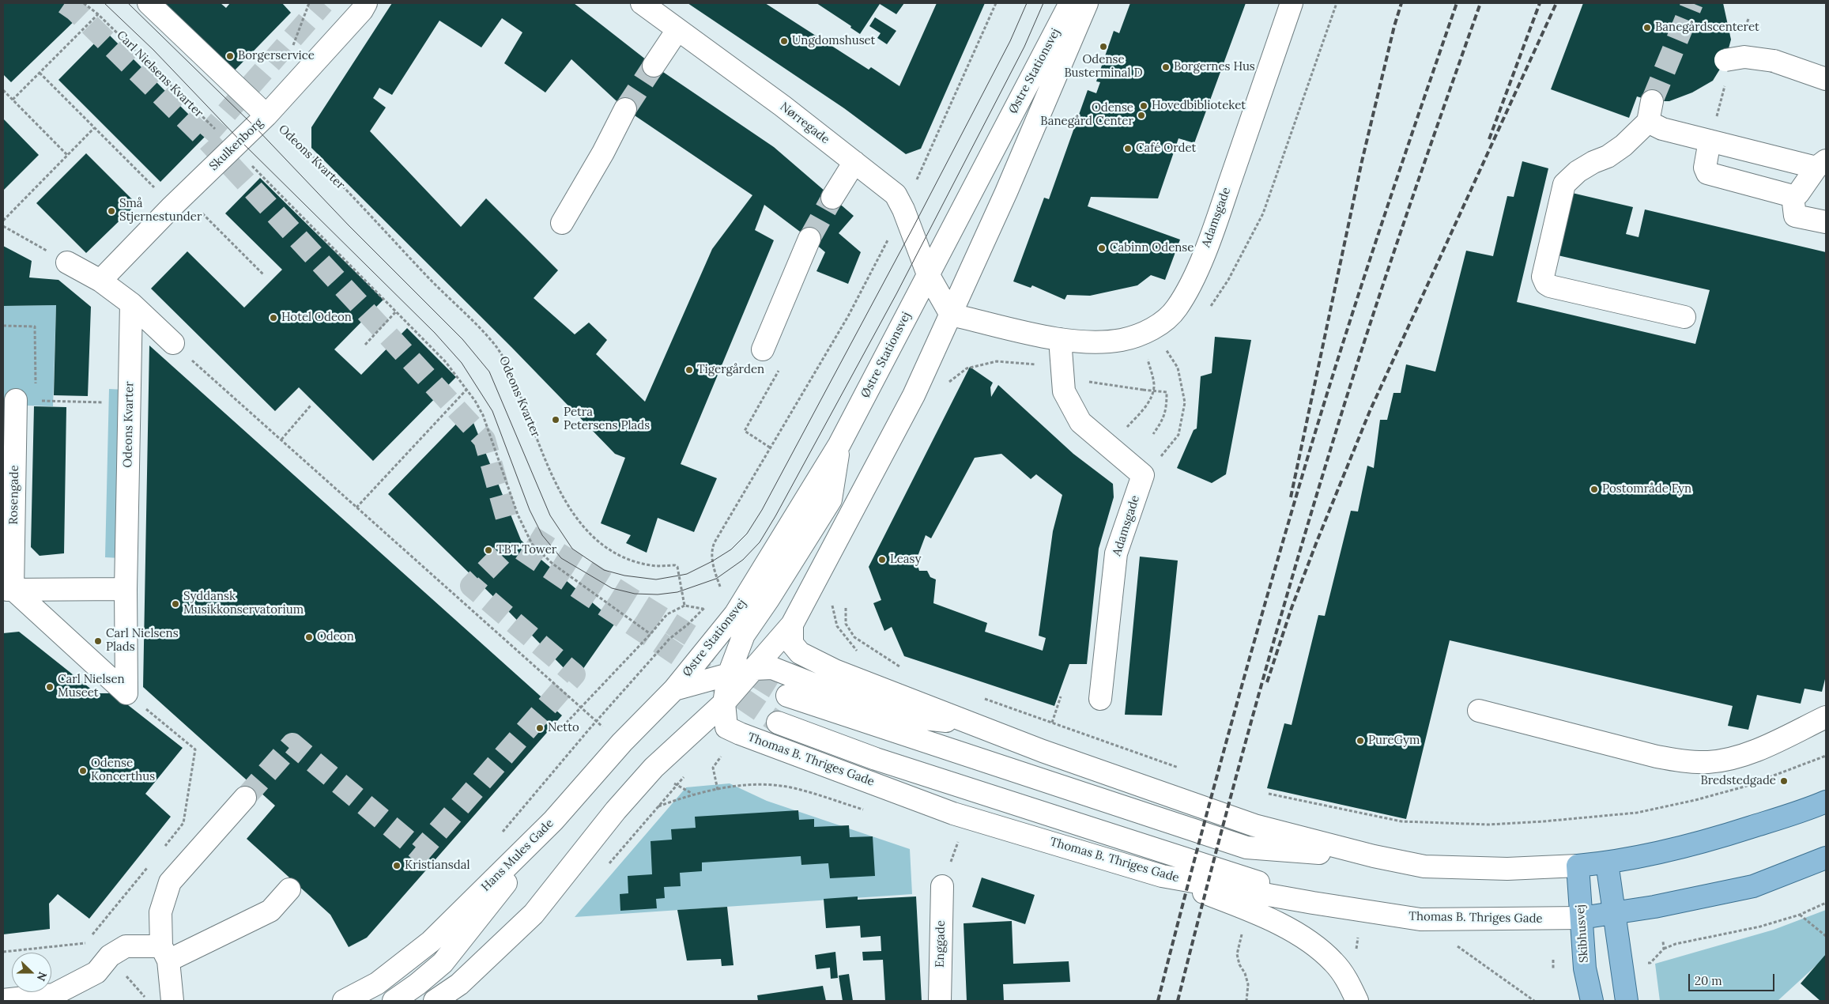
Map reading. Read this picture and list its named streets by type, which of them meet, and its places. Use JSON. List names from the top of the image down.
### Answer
{
  "streets": {
    "main road": ["Thomas B. Thriges Gade", "Skibhusvej"],
    "street": [
      "Østre Stationsvej",
      "Nørregade",
      "Skulkenborg",
      "Odeons Kvarter",
      "Adamsgade",
      "Rosengade",
      "Hans Mules Gade",
      "Enggade"
    ],
    "path": ["Carl Nielsens Kvarter"]
  },
  "crossings": [
    ["Østre Stationsvej", "Nørregade"],
    ["Østre Stationsvej", "Adamsgade"],
    ["Østre Stationsvej", "Thomas B. Thriges Gade"],
    ["Østre Stationsvej", "Hans Mules Gade"],
    ["Carl Nielsens Kvarter", "Skulkenborg"],
    ["Skulkenborg", "Odeons Kvarter"],
    ["Thomas B. Thriges Gade", "Skibhusvej"]
  ],
  "places": [
    "Banegårdscenteret",
    "Ungdomshuset",
    "Odense Busterminal D",
    "Borgerservice",
    "Borgernes Hus",
    "Hovedbiblioteket",
    "Odense Banegård Center",
    "Café Ordet",
    "Små Stjernestunder",
    "Cabinn Odense",
    "Hotel Odeon",
    "Tigergården",
    "Petra Petersens Plads",
    "Postområde Fyn",
    "TBT Tower",
    "Leasy",
    "Syddansk Musikkonservatorium",
    "Odeon",
    "Carl Nielsens Plads",
    "Carl Nielsen Museet",
    "Netto",
    "PureGym",
    "Odense Koncerthus",
    "Bredstedgade",
    "Kristiansdal"
  ],
  "scale_bar": "20 m",
  "north": "right"
}
